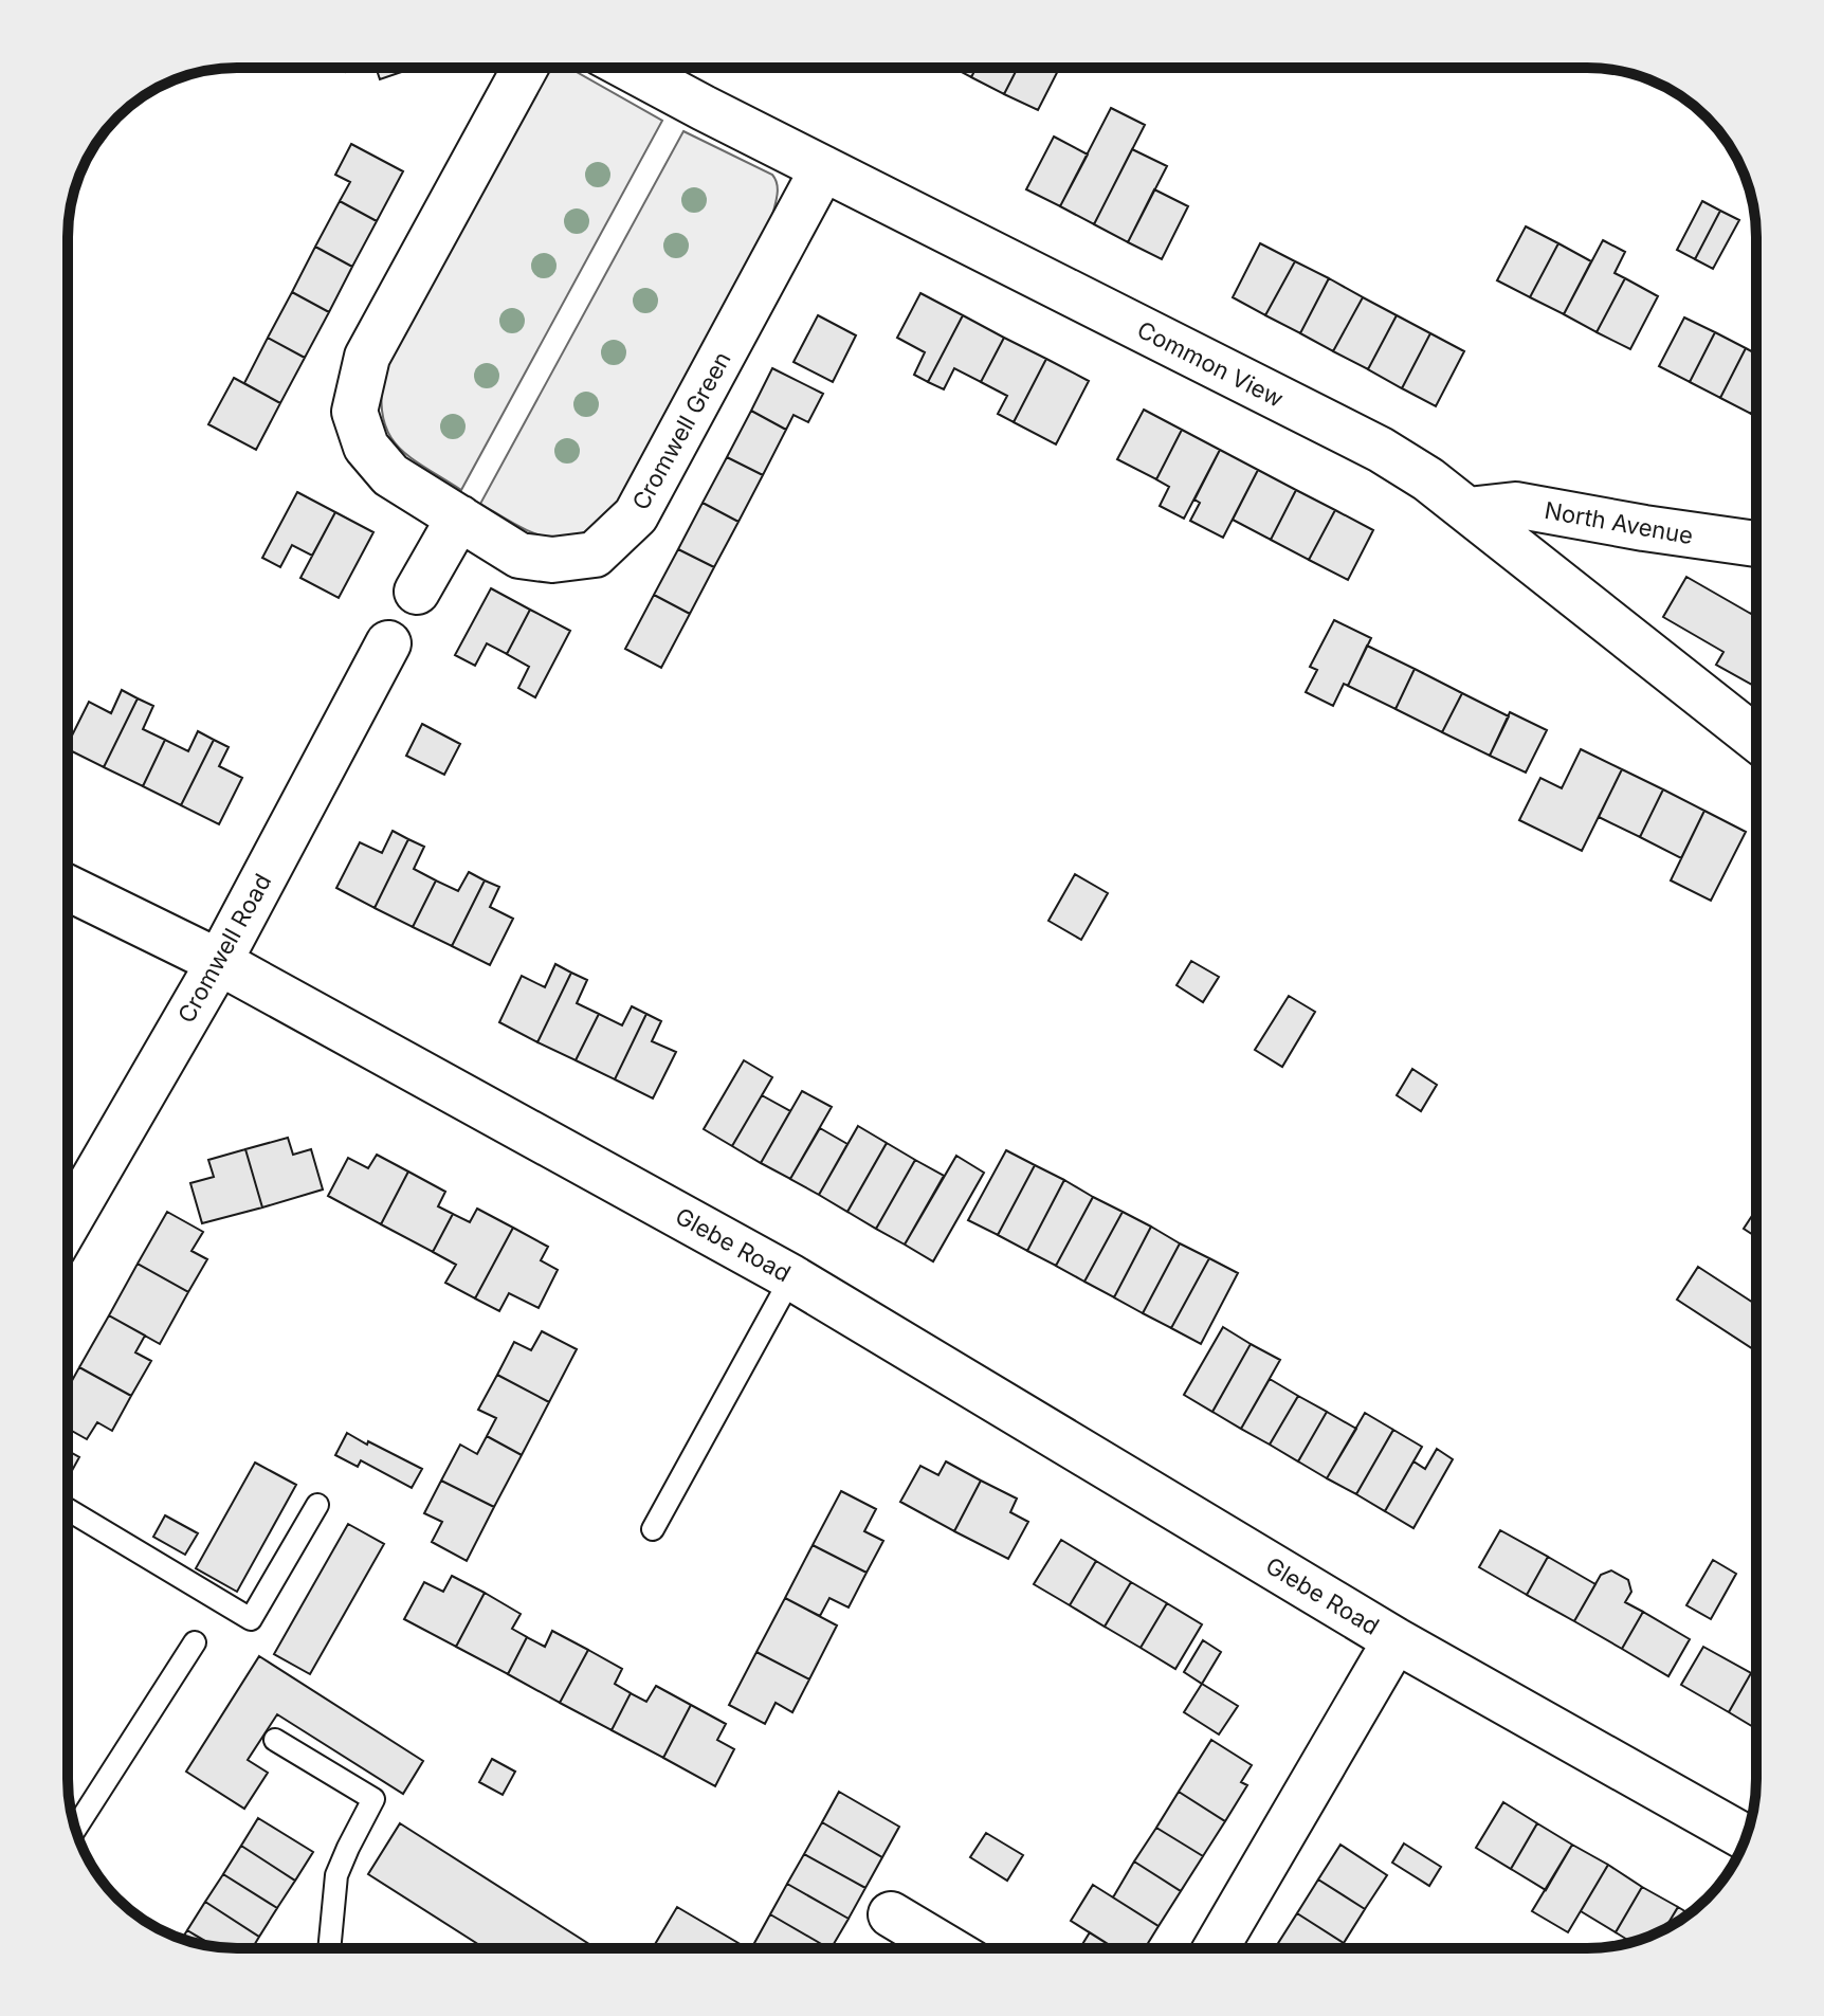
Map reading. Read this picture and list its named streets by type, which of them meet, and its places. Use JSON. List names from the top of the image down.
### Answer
{
  "streets": {
    "street": [
      "Common View",
      "Cromwell Green",
      "North Avenue",
      "Cromwell Road",
      "Glebe Road"
    ]
  },
  "crossings": [
    ["Common View", "Cromwell Green"],
    ["Common View", "North Avenue"],
    ["Cromwell Road", "Glebe Road"]
  ]
}
